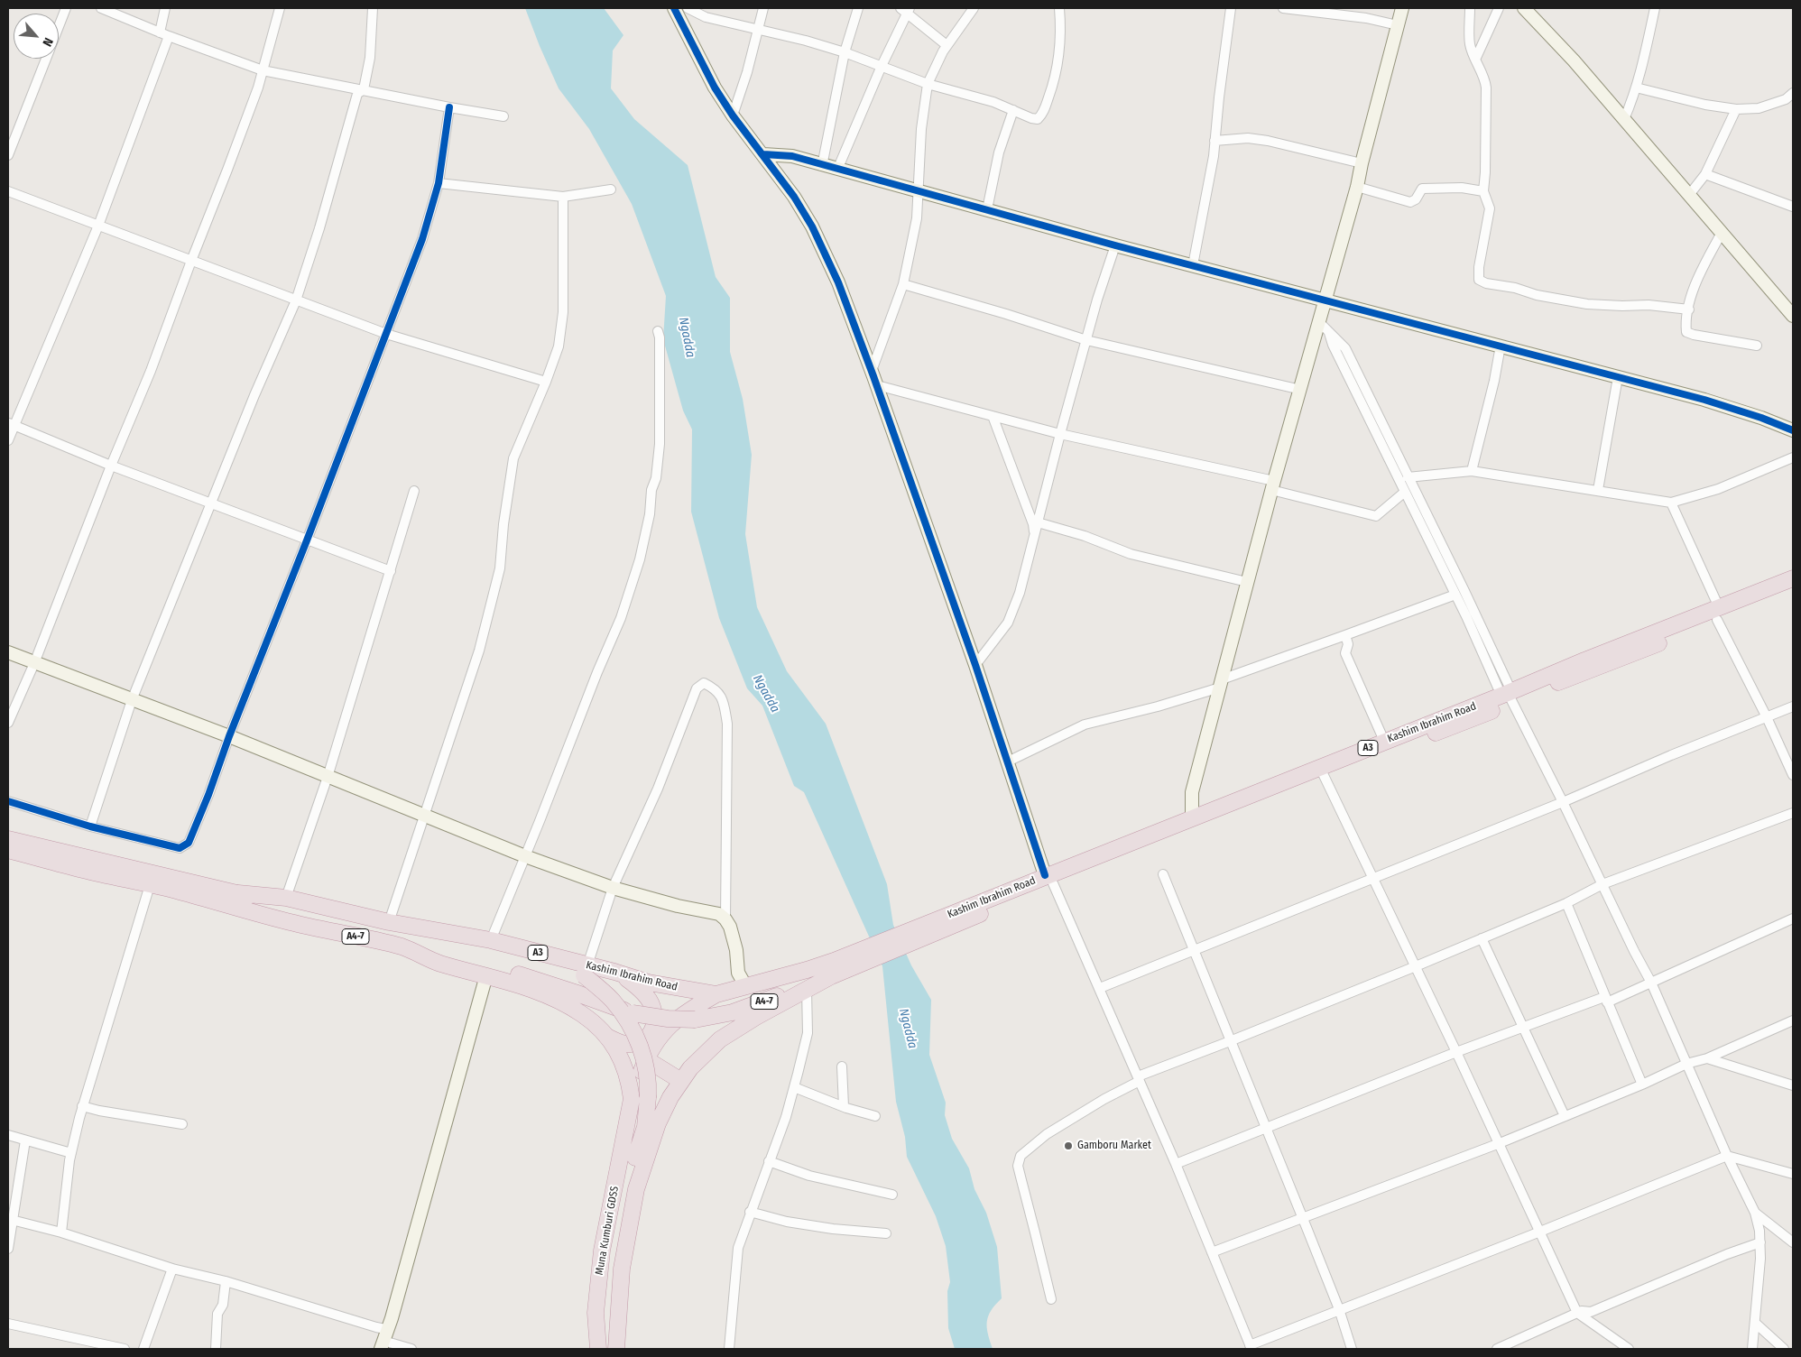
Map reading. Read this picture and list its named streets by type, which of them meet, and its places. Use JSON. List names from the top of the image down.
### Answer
{
  "streets": {
    "highway": [
      "Kashim Ibrahim Road",
      "A3",
      "A4-7",
      "Muna Kumburi GDSS"
    ]
  },
  "crossings": [
    ["Kashim Ibrahim Road", "A3"],
    ["Kashim Ibrahim Road", "A4-7"],
    ["Kashim Ibrahim Road", "Muna Kumburi GDSS"],
    ["A3", "A4-7"],
    ["A4-7", "Muna Kumburi GDSS"]
  ],
  "water": ["Ngadda"],
  "places": ["Gamboru Market"],
  "north": "bottom right"
}
